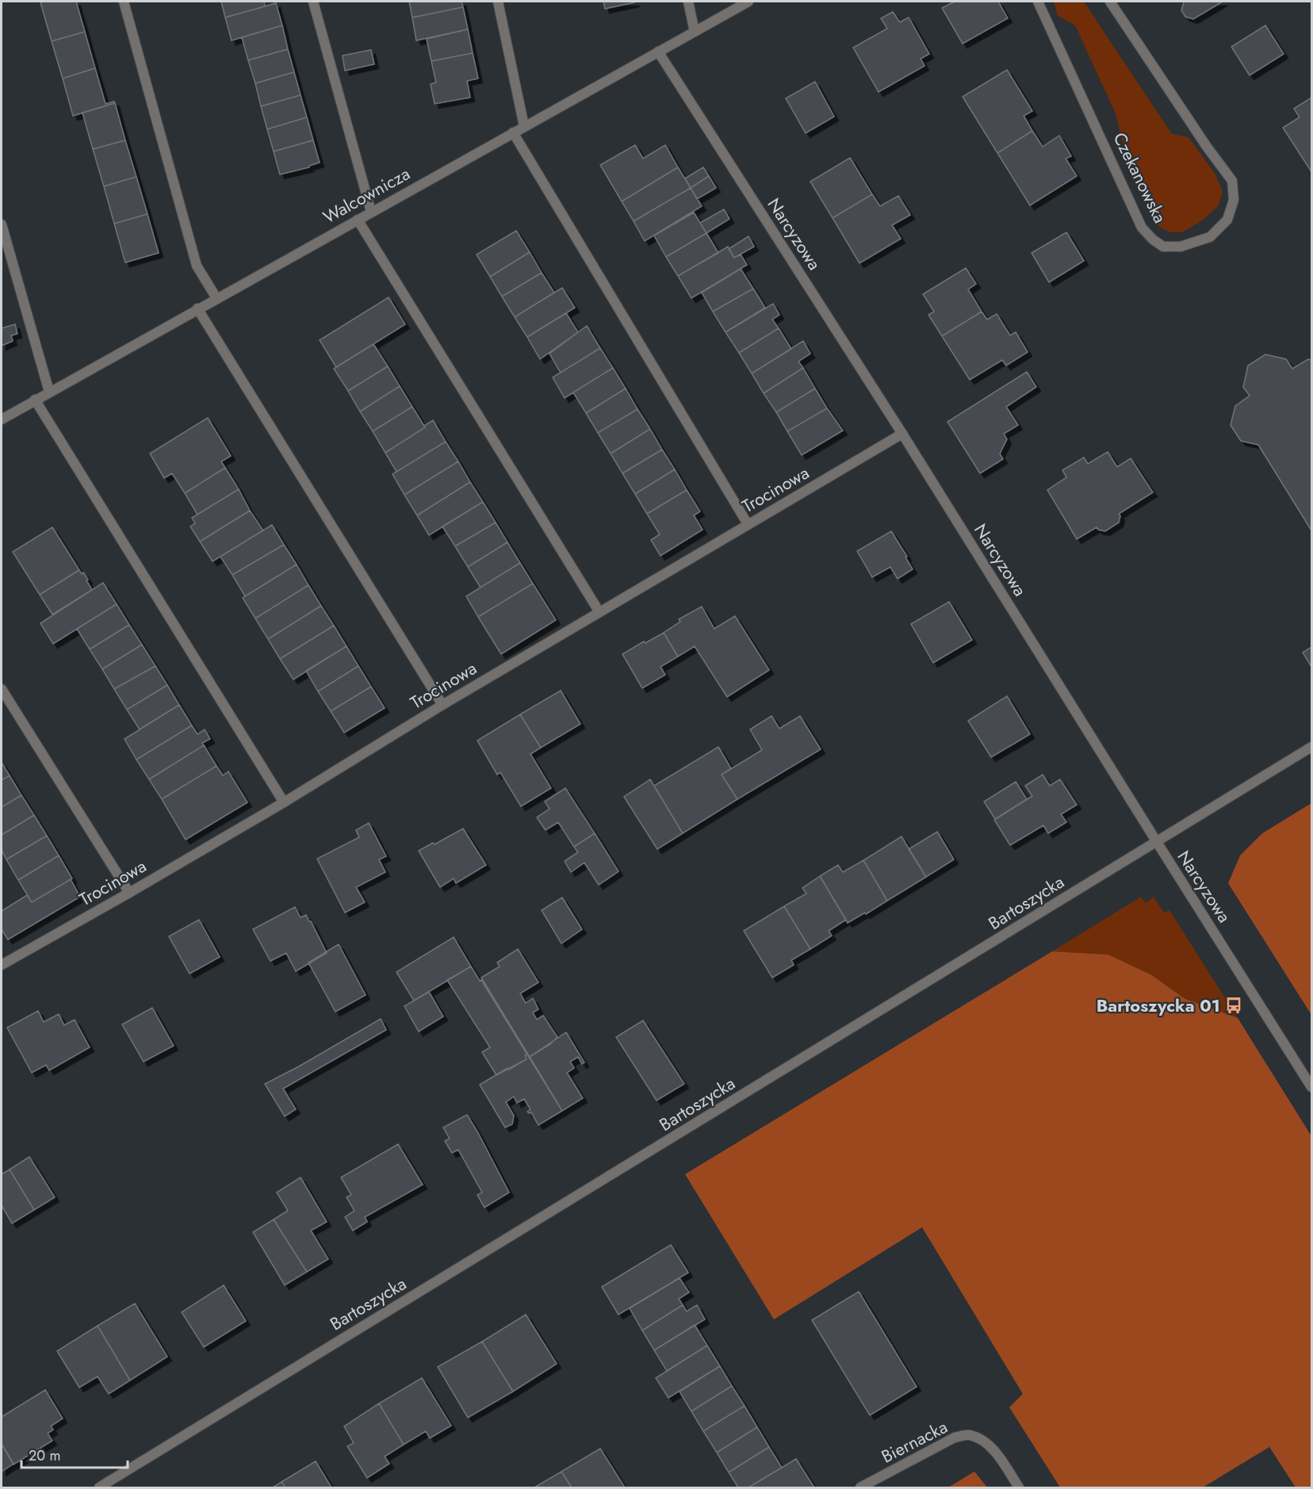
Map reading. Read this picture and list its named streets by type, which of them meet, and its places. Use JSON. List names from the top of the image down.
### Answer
{
  "streets": {
    "street": [
      "Czekanowska",
      "Walcownicza",
      "Narcyzowa",
      "Trocinowa",
      "Bartoszycka",
      "Biernacka"
    ]
  },
  "crossings": [
    ["Walcownicza", "Narcyzowa"],
    ["Narcyzowa", "Trocinowa"],
    ["Narcyzowa", "Bartoszycka"]
  ],
  "places": {
    "bus stop": ["Bartoszycka 01"]
  },
  "scale_bar": "20 m"
}
